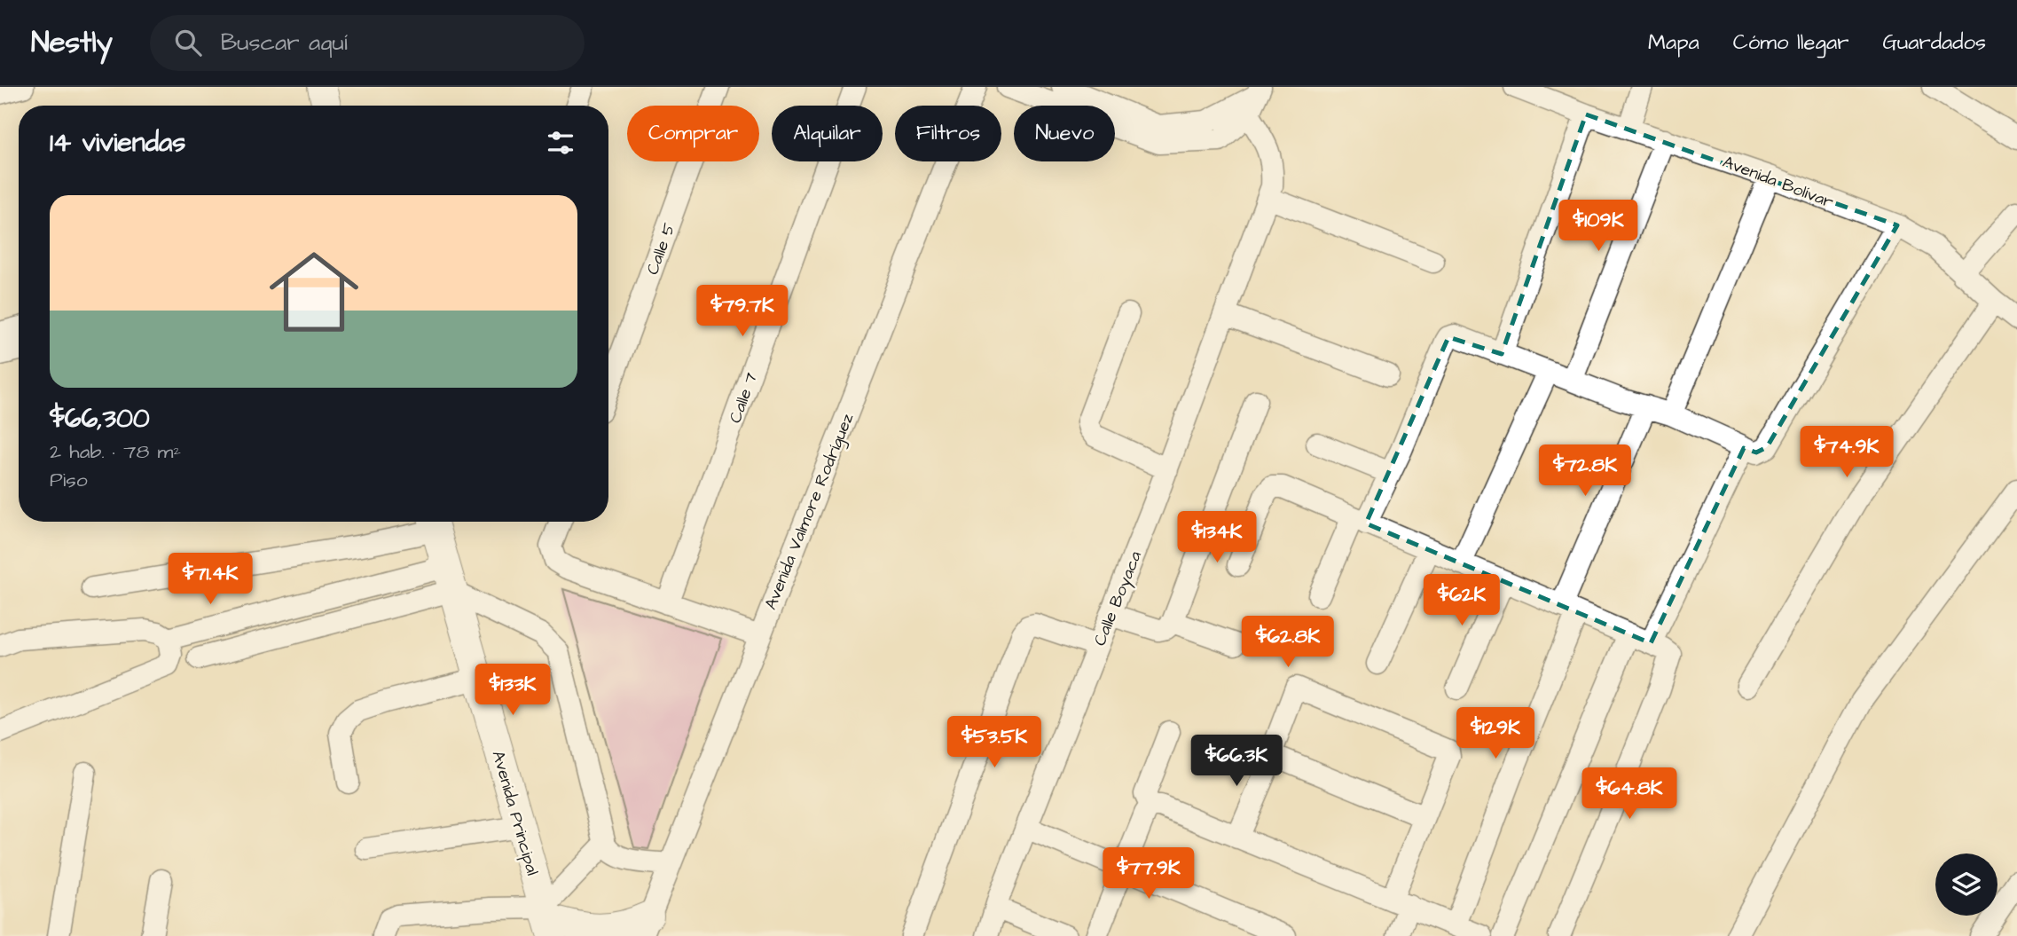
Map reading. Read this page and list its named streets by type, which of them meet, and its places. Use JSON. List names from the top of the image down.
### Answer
{
  "streets": {
    "main road": ["Avenida Principal"],
    "street": [
      "Avenida Bolívar",
      "Calle 5",
      "Calle 7",
      "Avenida Valmore Rodríguez",
      "Calle Boyaca"
    ]
  },
  "page": {
    "header": "Nestly",
    "search": "Buscar aquí",
    "nav": ["Mapa", "Cómo llegar", "Guardados"],
    "chip": [
      "Comprar",
      "Alquilar",
      "Filtros",
      "Nuevo"
    ],
    "heading": "14 viviendas",
    "list": [
      {
        "name": "$66,300",
        "note": "2 hab. · 78 m² · Piso"
      }
    ],
    "price": [
      "$109K",
      "$79.7K",
      "$74.9K",
      "$72.8K",
      "$134K",
      "$71.4K",
      "$62K",
      "$62.8K",
      "$133K",
      "$129K",
      "$53.5K",
      "$66.3K",
      "$64.8K",
      "$77.9K"
    ]
  }
}
